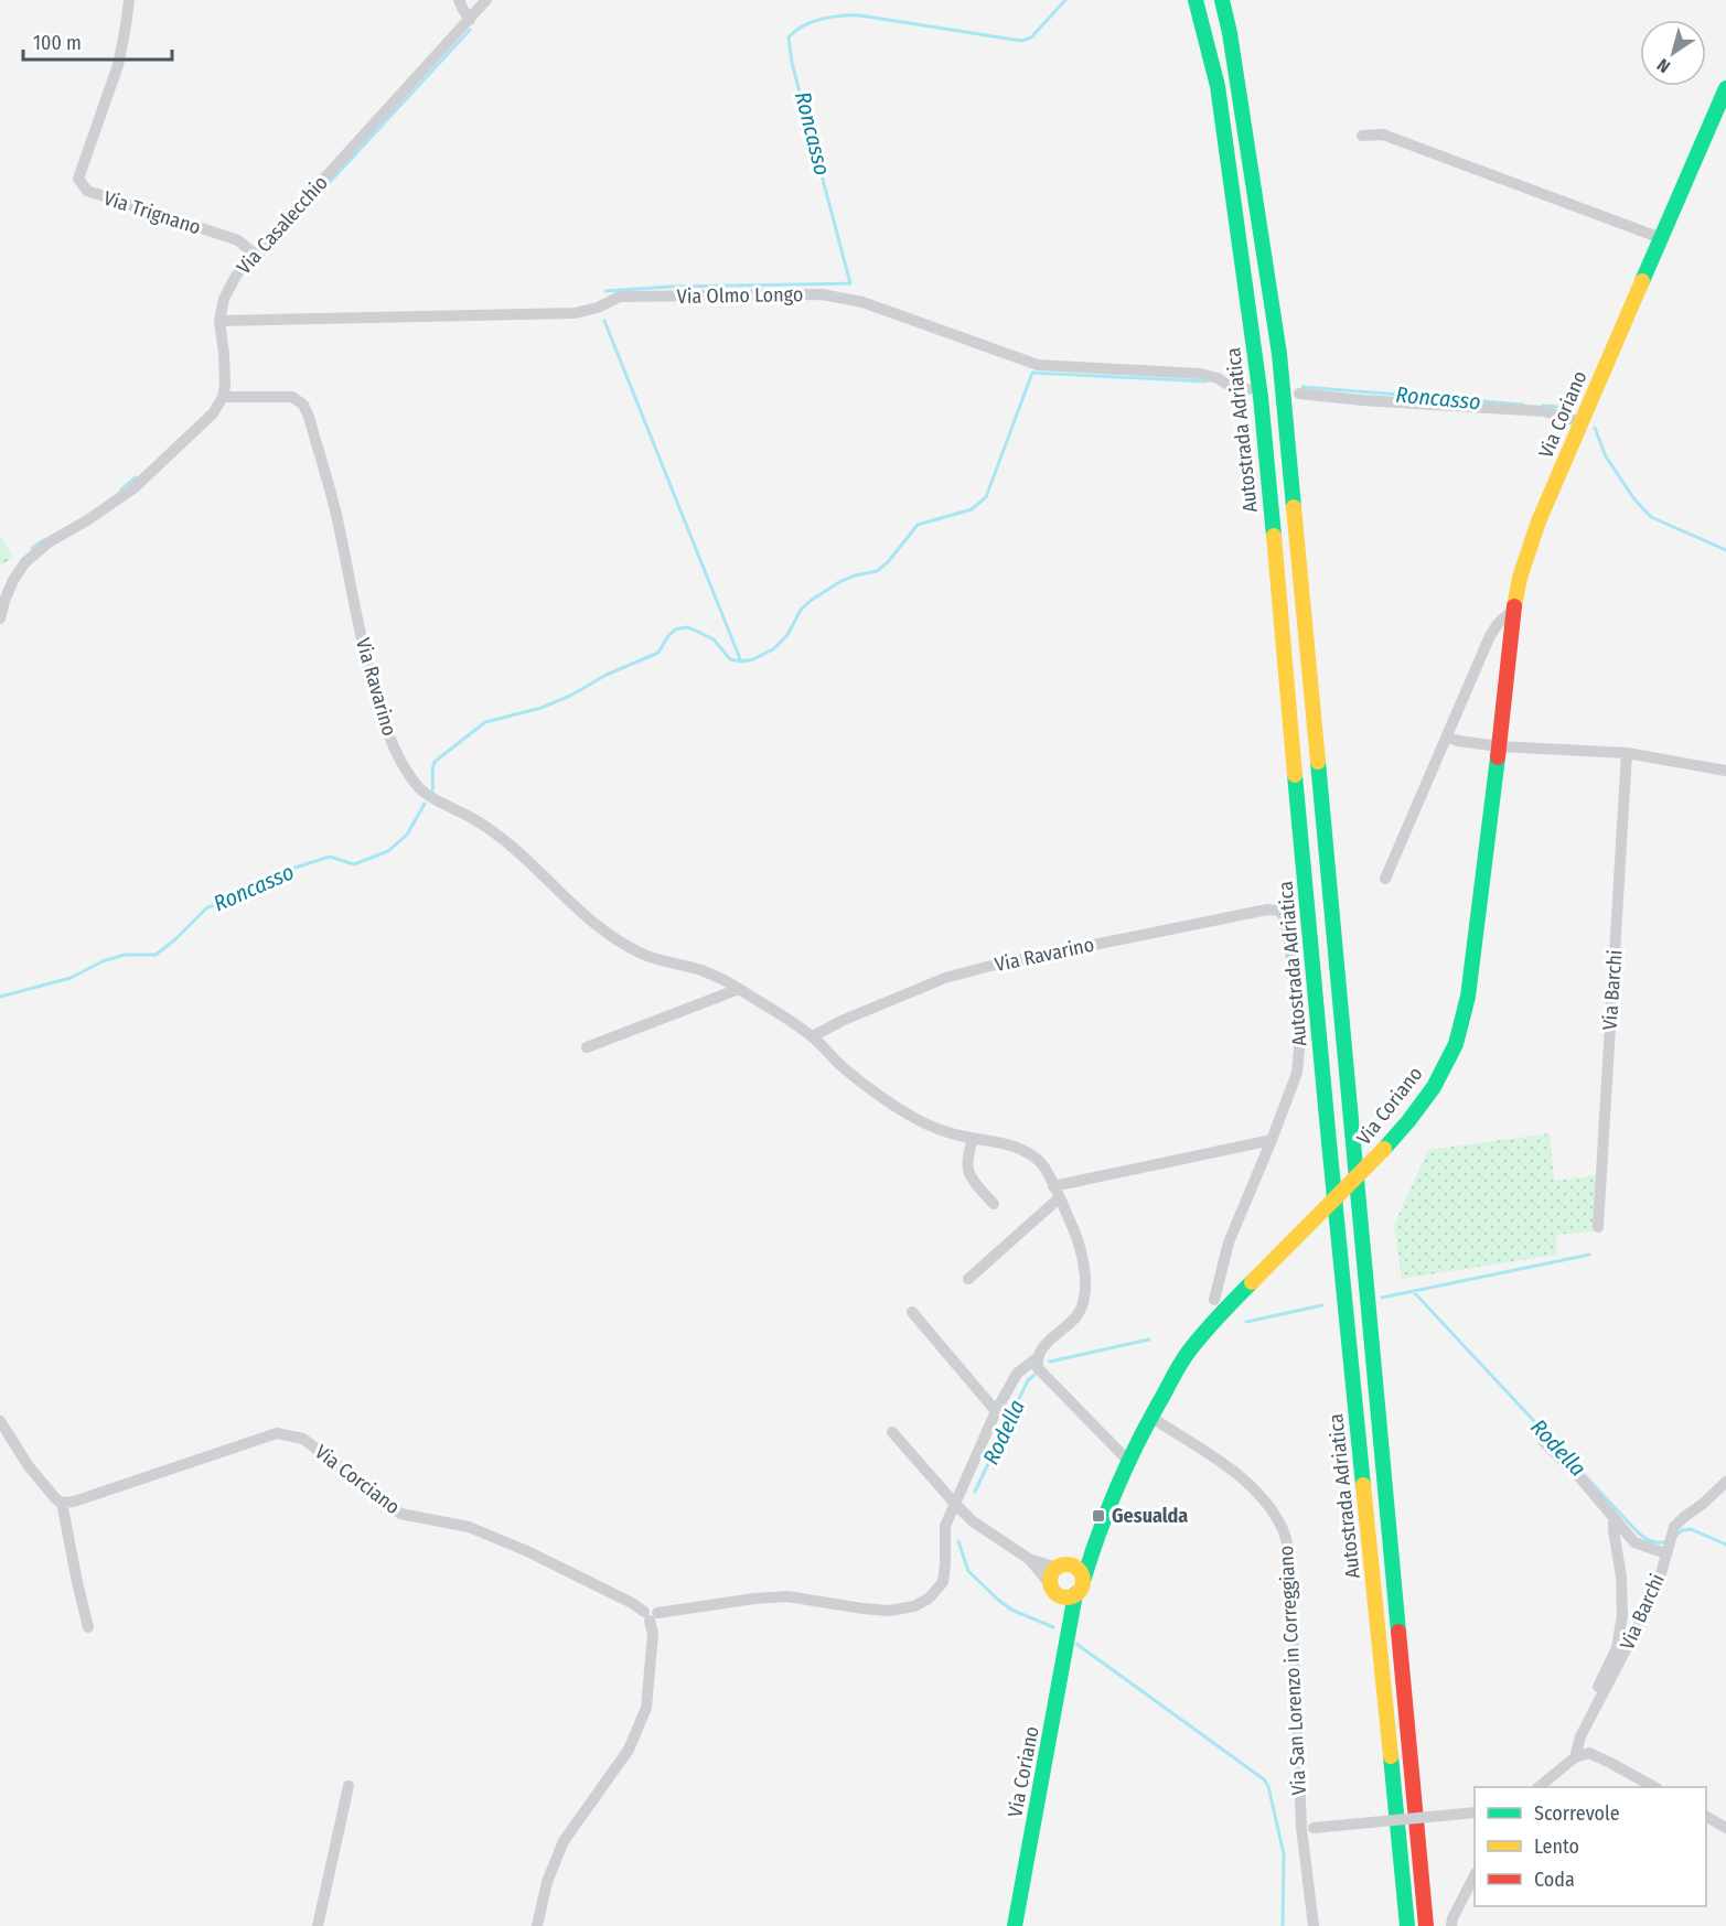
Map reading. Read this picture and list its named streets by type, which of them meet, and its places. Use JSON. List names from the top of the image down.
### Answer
{
  "streets": {
    "main road": ["Via Coriano", "Autostrada Adriatica"],
    "street": [
      "Via Trignano",
      "Via Casalecchio",
      "Via Olmo Longo",
      "Via Ravarino",
      "Via Barchi",
      "Via Corciano",
      "Via San Lorenzo in Correggiano"
    ]
  },
  "crossings": [
    ["Via Trignano", "Via Casalecchio"],
    ["Via Casalecchio", "Via Olmo Longo"],
    ["Via Casalecchio", "Via Ravarino"],
    ["Via Coriano", "Via San Lorenzo in Correggiano"],
    ["Via Ravarino", "Via Corciano"]
  ],
  "water": ["Roncasso", "Rodella"],
  "places": {
    "transit": ["Gesualda"]
  },
  "legend": ["Scorrevole", "Lento", "Coda"],
  "scale_bar": "100 m",
  "north": "bottom left"
}
